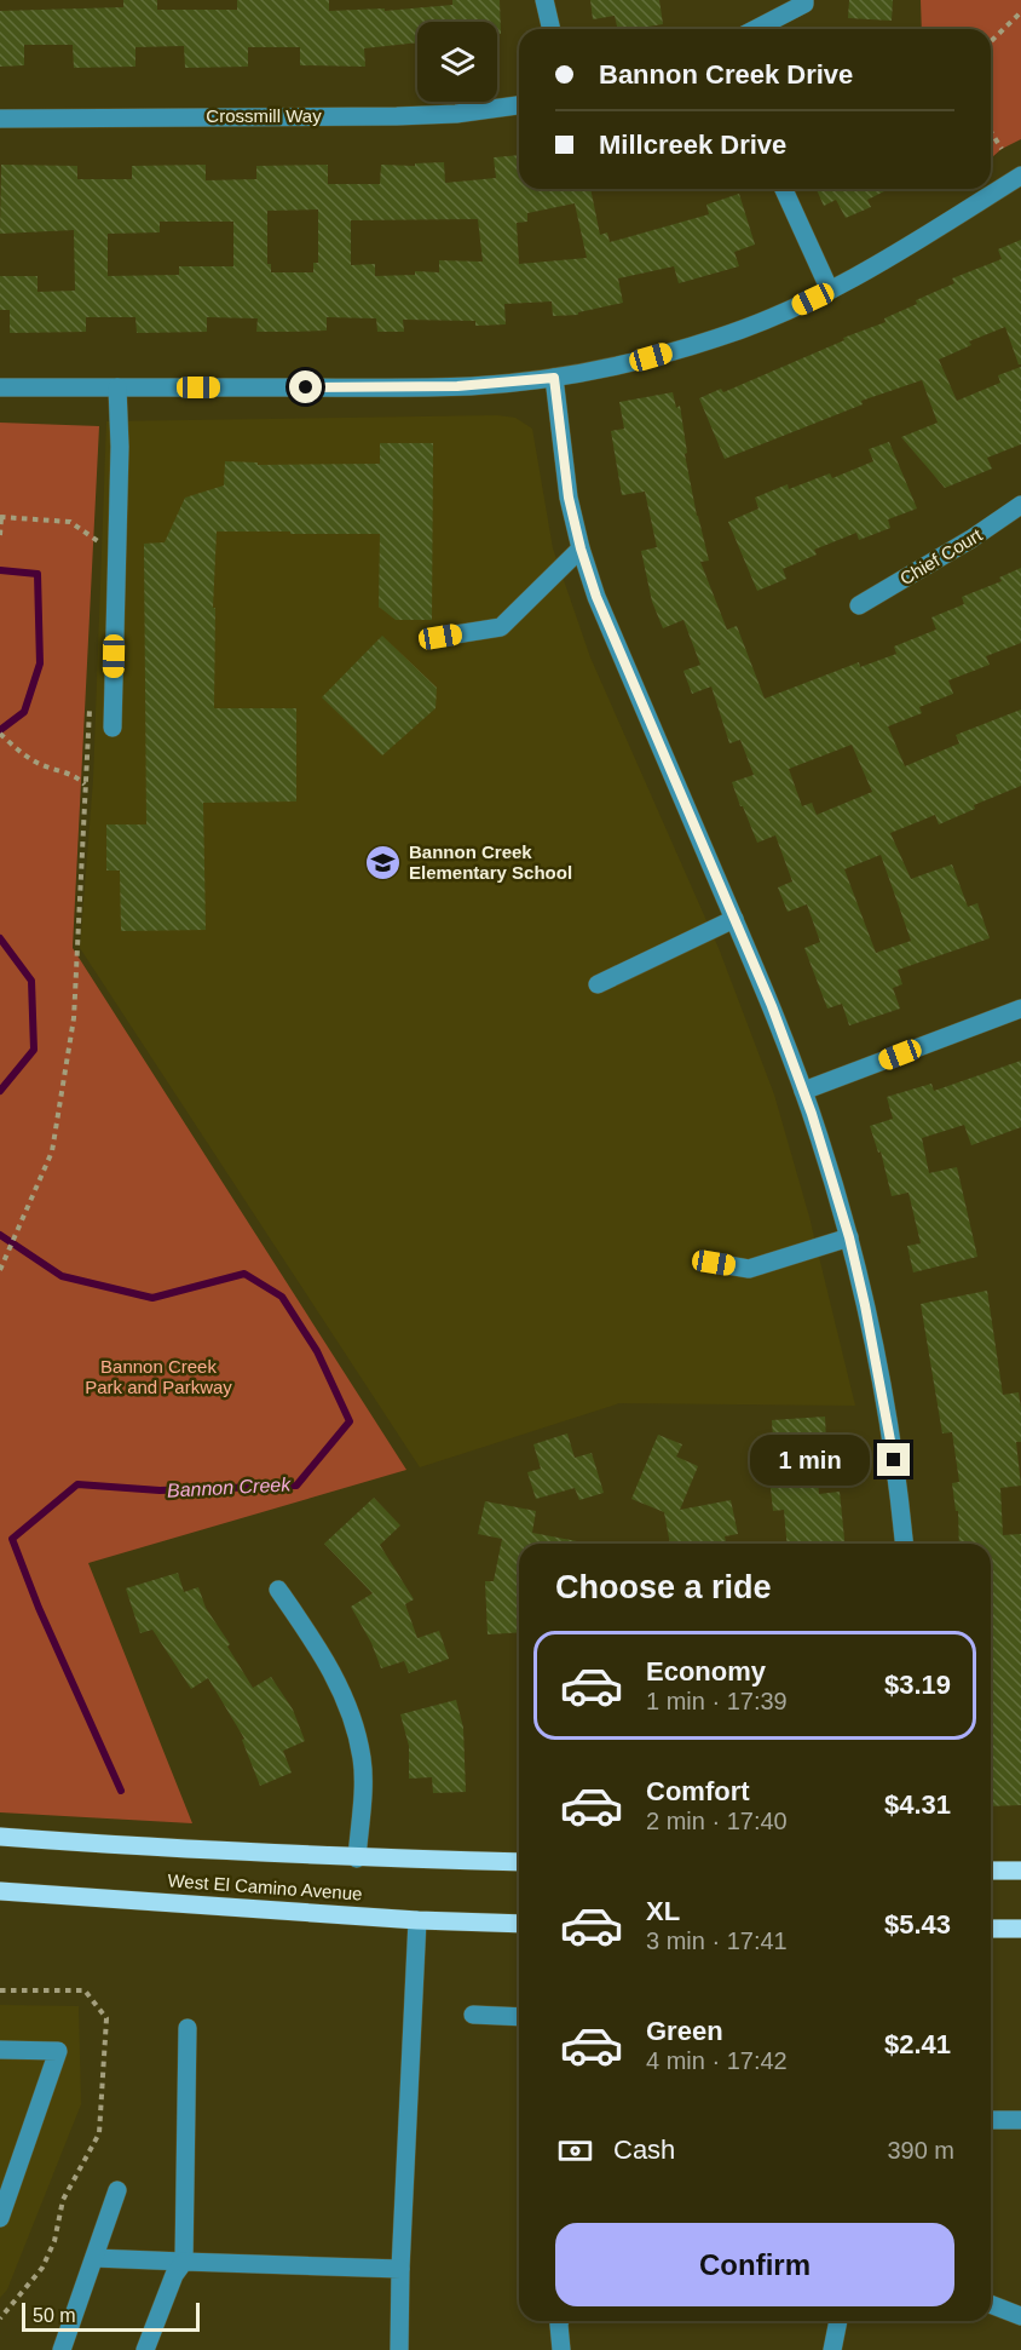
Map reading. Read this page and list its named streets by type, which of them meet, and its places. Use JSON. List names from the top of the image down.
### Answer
{
  "streets": {
    "main road": ["West El Camino Avenue"],
    "street": ["Crossmill Way", "Chief Court"]
  },
  "water": ["Bannon Creek"],
  "parks": ["Bannon Creek Park and Parkway"],
  "places": {
    "school or university": ["Bannon Creek Elementary School"]
  },
  "scale_bar": "50 m",
  "page": {
    "banner": ["Bannon Creek Drive", "Millcreek Drive"],
    "bubble": "1 min",
    "heading": "Choose a ride",
    "list": [
      {
        "name": "Economy",
        "note": "1 min · 17:39",
        "value": "$3.19"
      },
      {
        "name": "Comfort",
        "note": "2 min · 17:40",
        "value": "$4.31"
      },
      {
        "name": "XL",
        "note": "3 min · 17:41",
        "value": "$5.43"
      },
      {
        "name": "Green",
        "note": "4 min · 17:42",
        "value": "$2.41"
      }
    ],
    "pay": ["Cash", "390 m"],
    "buttons": "Confirm",
    "scale": "50 m"
  }
}
